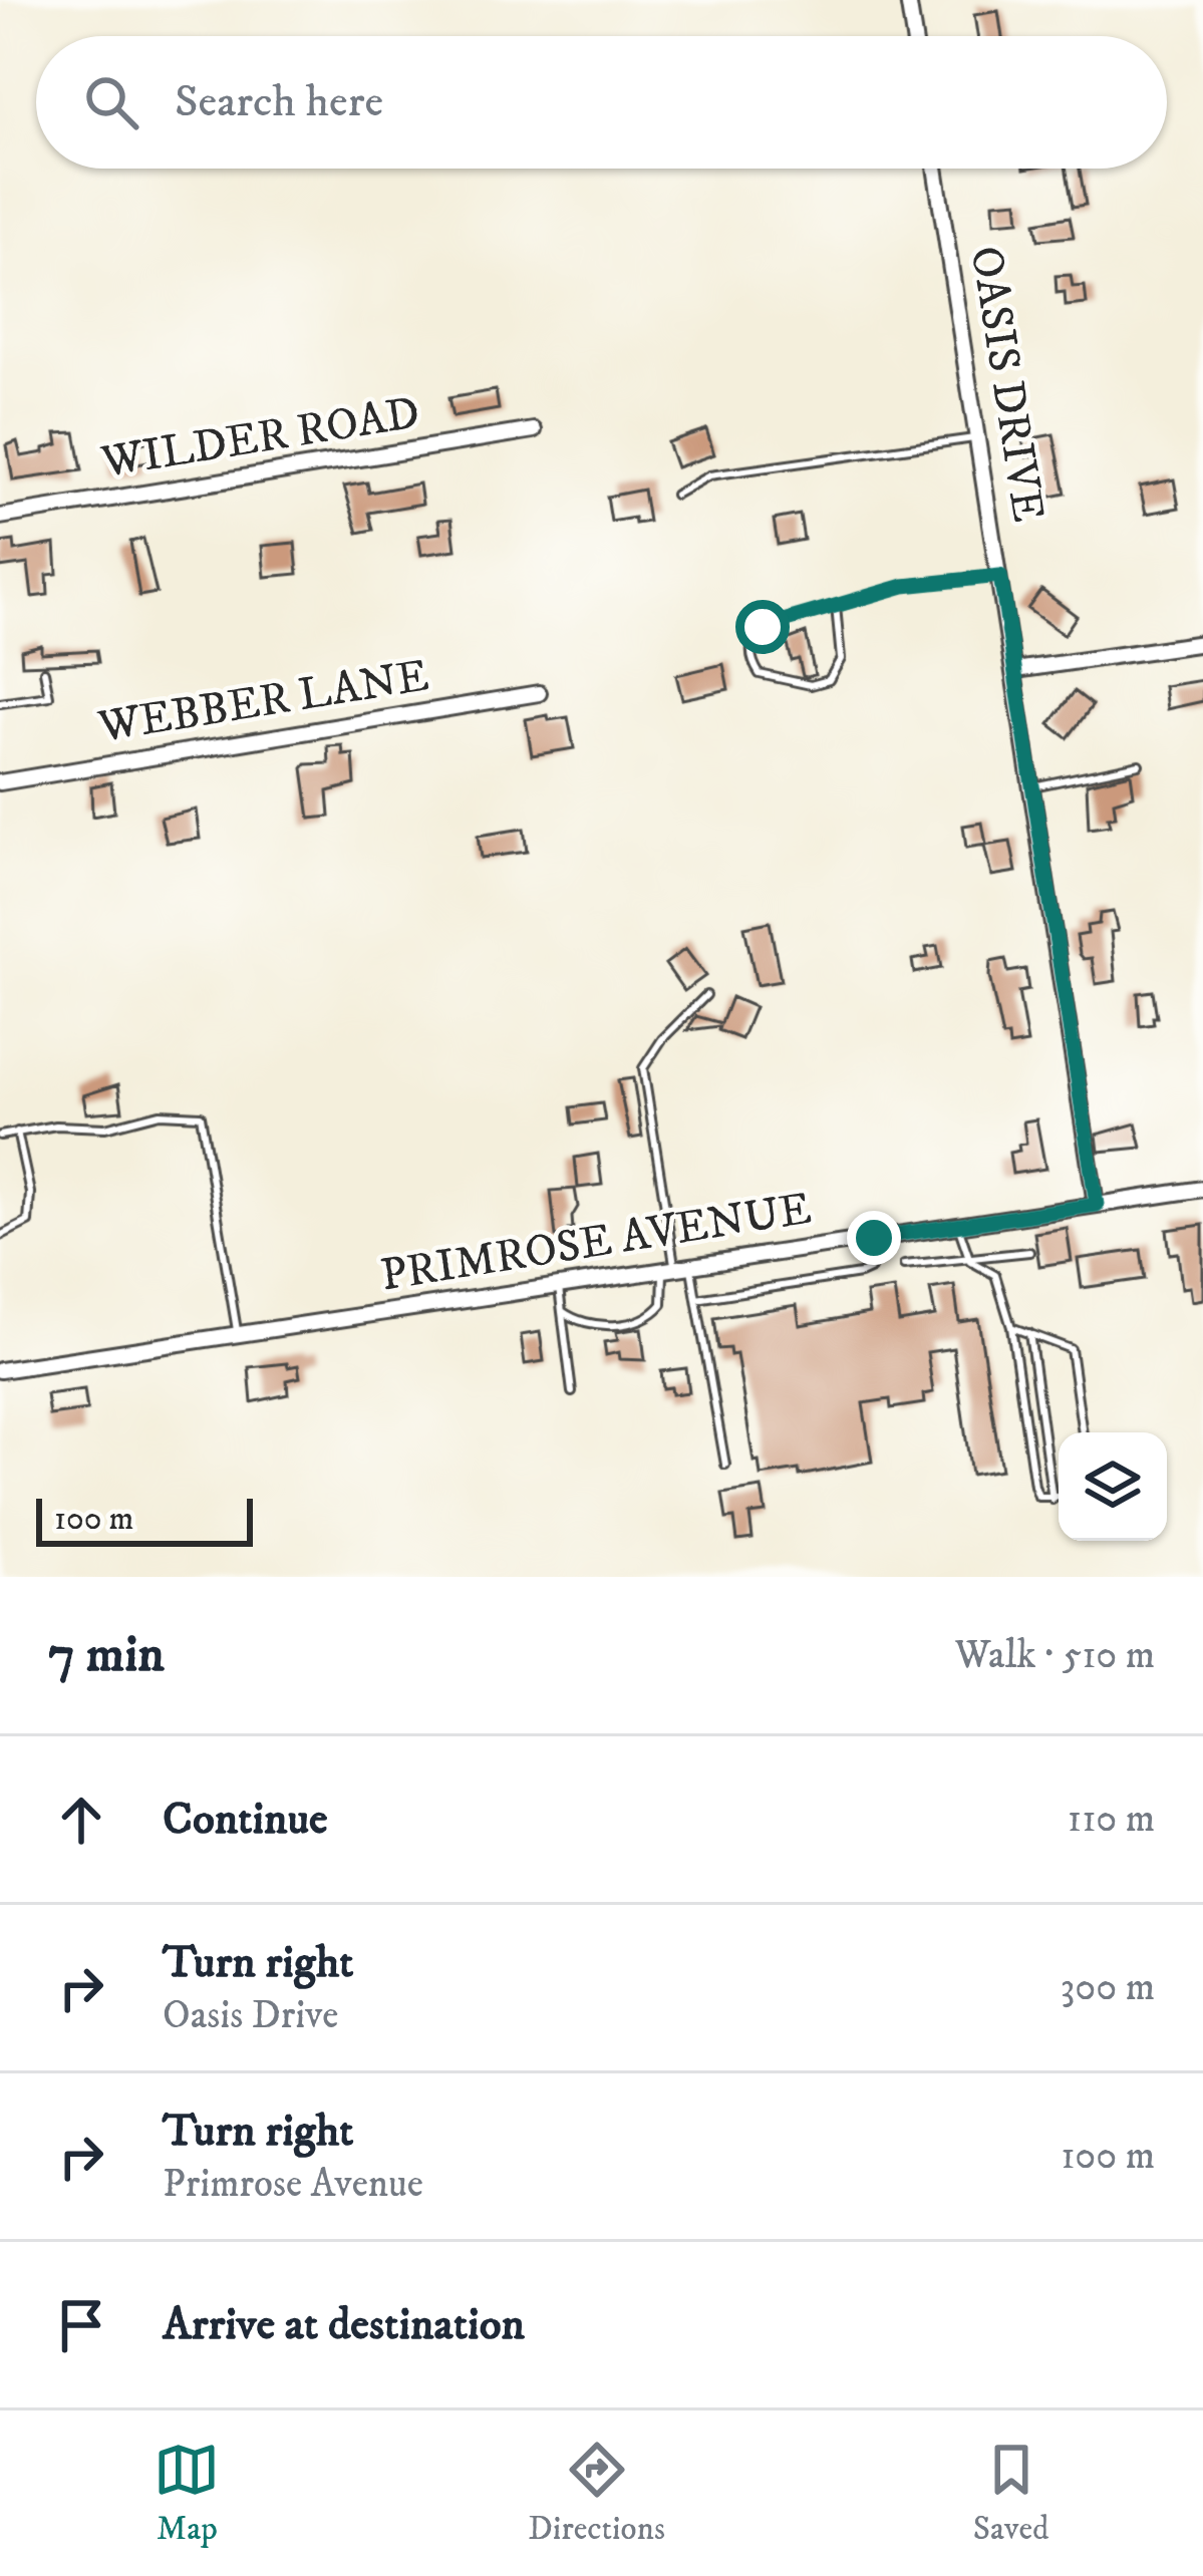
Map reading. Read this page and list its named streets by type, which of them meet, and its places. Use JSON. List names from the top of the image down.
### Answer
{
  "streets": {
    "street": [
      "OASIS DRIVE",
      "WILDER ROAD",
      "WEBBER LANE",
      "PRIMROSE AVENUE"
    ]
  },
  "crossings": [
    ["OASIS DRIVE", "PRIMROSE AVENUE"]
  ],
  "scale_bar": "100 m",
  "page": {
    "search": "Search here",
    "scale": "100 m",
    "heading": ["7 min", "Walk · 510 m"],
    "list": [
      ["Continue", "110 m"],
      ["Turn right", "Oasis Drive", "300 m"],
      ["Turn right", "Primrose Avenue", "100 m"],
      "Arrive at destination"
    ],
    "nav": ["Map", "Directions", "Saved"]
  }
}
